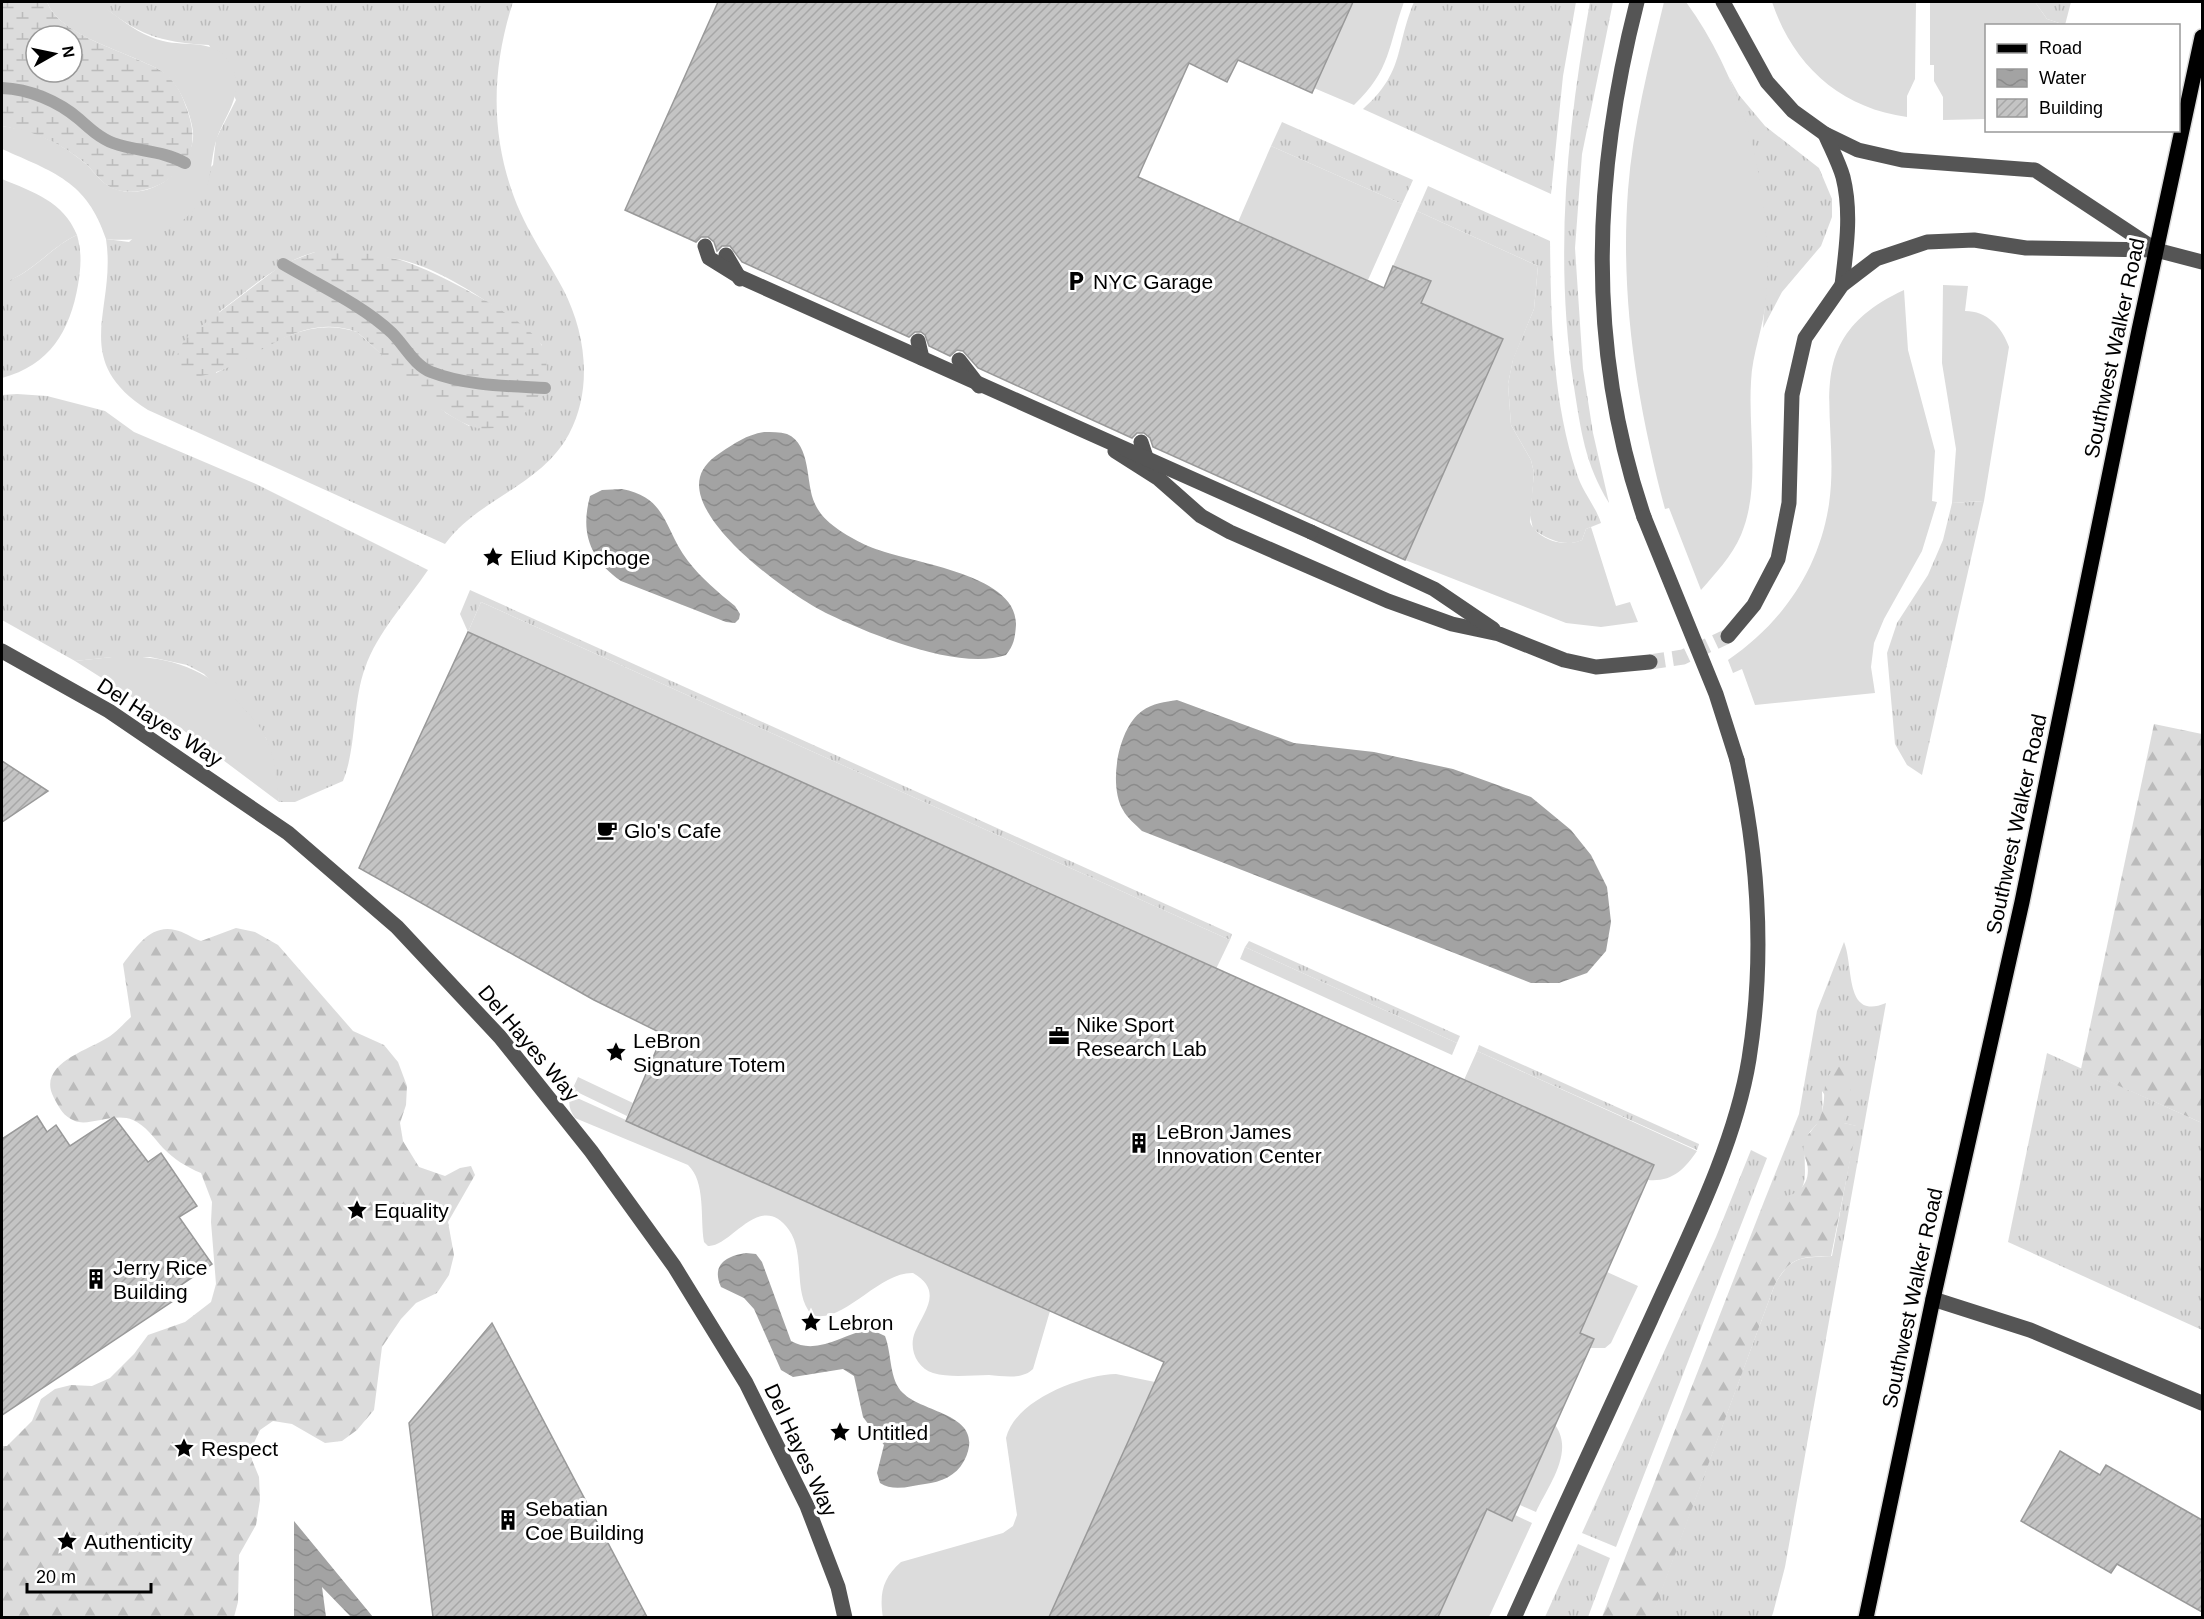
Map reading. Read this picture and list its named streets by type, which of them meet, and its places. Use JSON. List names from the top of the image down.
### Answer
{
  "streets": {
    "main road": ["Southwest Walker Road"],
    "street": ["Del Hayes Way"]
  },
  "places": {
    "parking": ["NYC Garage"],
    "place": [
      "Eliud Kipchoge",
      "LeBron Signature Totem",
      "Equality",
      "Lebron",
      "Untitled",
      "Respect",
      "Authenticity"
    ],
    "cafe": ["Glo's Cafe"],
    "office": ["Nike Sport Research Lab"],
    "building": ["LeBron James Innovation Center", "Jerry Rice Building", "Sebatian Coe Building"]
  },
  "legend": ["Road", "Water", "Building"],
  "scale_bar": "20 m",
  "north": "right"
}
